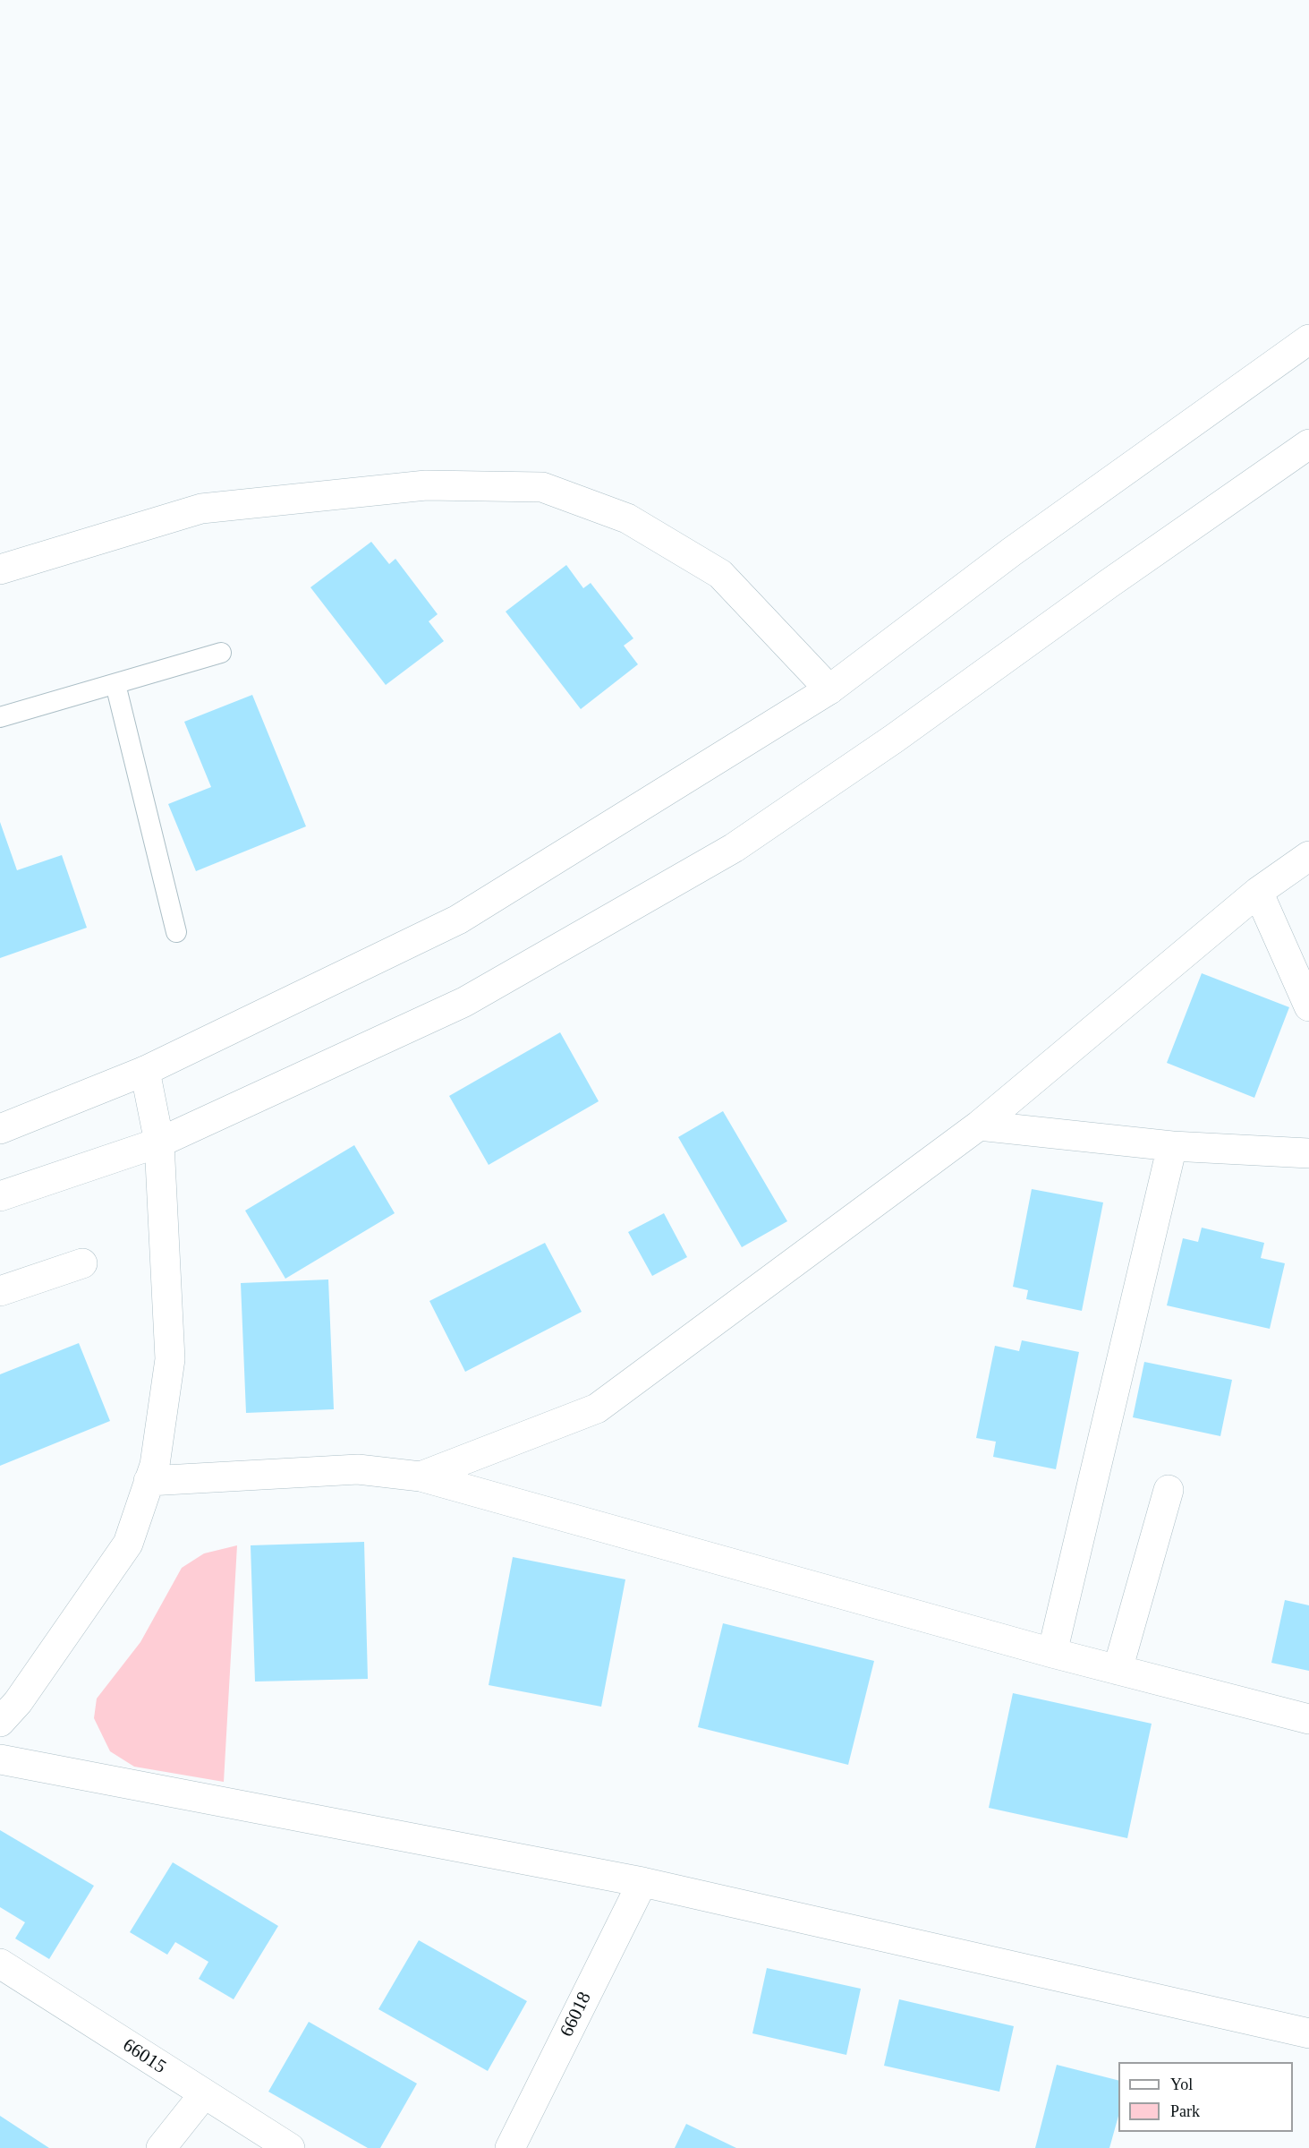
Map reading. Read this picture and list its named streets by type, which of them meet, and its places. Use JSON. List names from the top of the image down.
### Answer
{
  "streets": {
    "street": ["66018", "66015"]
  },
  "legend": ["Yol", "Park"]
}
